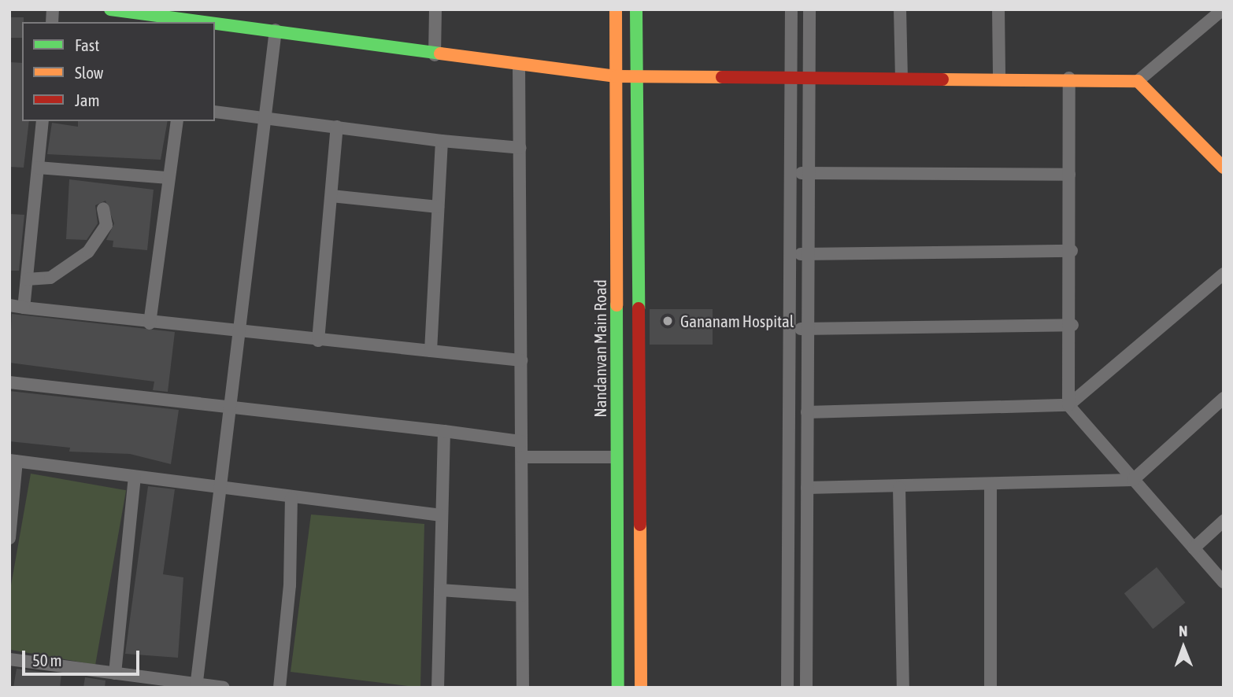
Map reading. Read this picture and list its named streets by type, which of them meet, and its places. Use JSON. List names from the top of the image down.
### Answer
{
  "streets": {
    "main road": ["Nandanvan Main Road"]
  },
  "places": ["Gananam Hospital"],
  "legend": ["Fast", "Slow", "Jam"],
  "scale_bar": "50 m",
  "north": "top"
}
